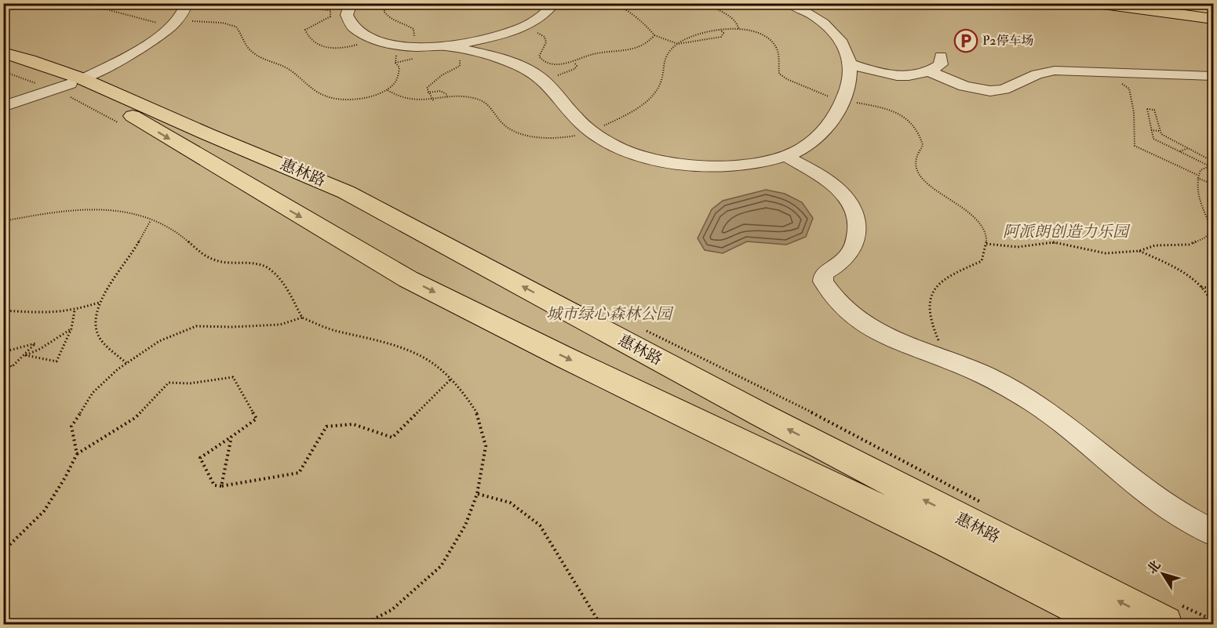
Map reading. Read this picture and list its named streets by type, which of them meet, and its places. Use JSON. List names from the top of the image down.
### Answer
{
  "streets": {
    "main road": ["惠林路"]
  },
  "parks": ["阿派朗创造力乐园", "城市绿心森林公园"],
  "places": {
    "parking": ["P2停车场"]
  },
  "north": "top left"
}
